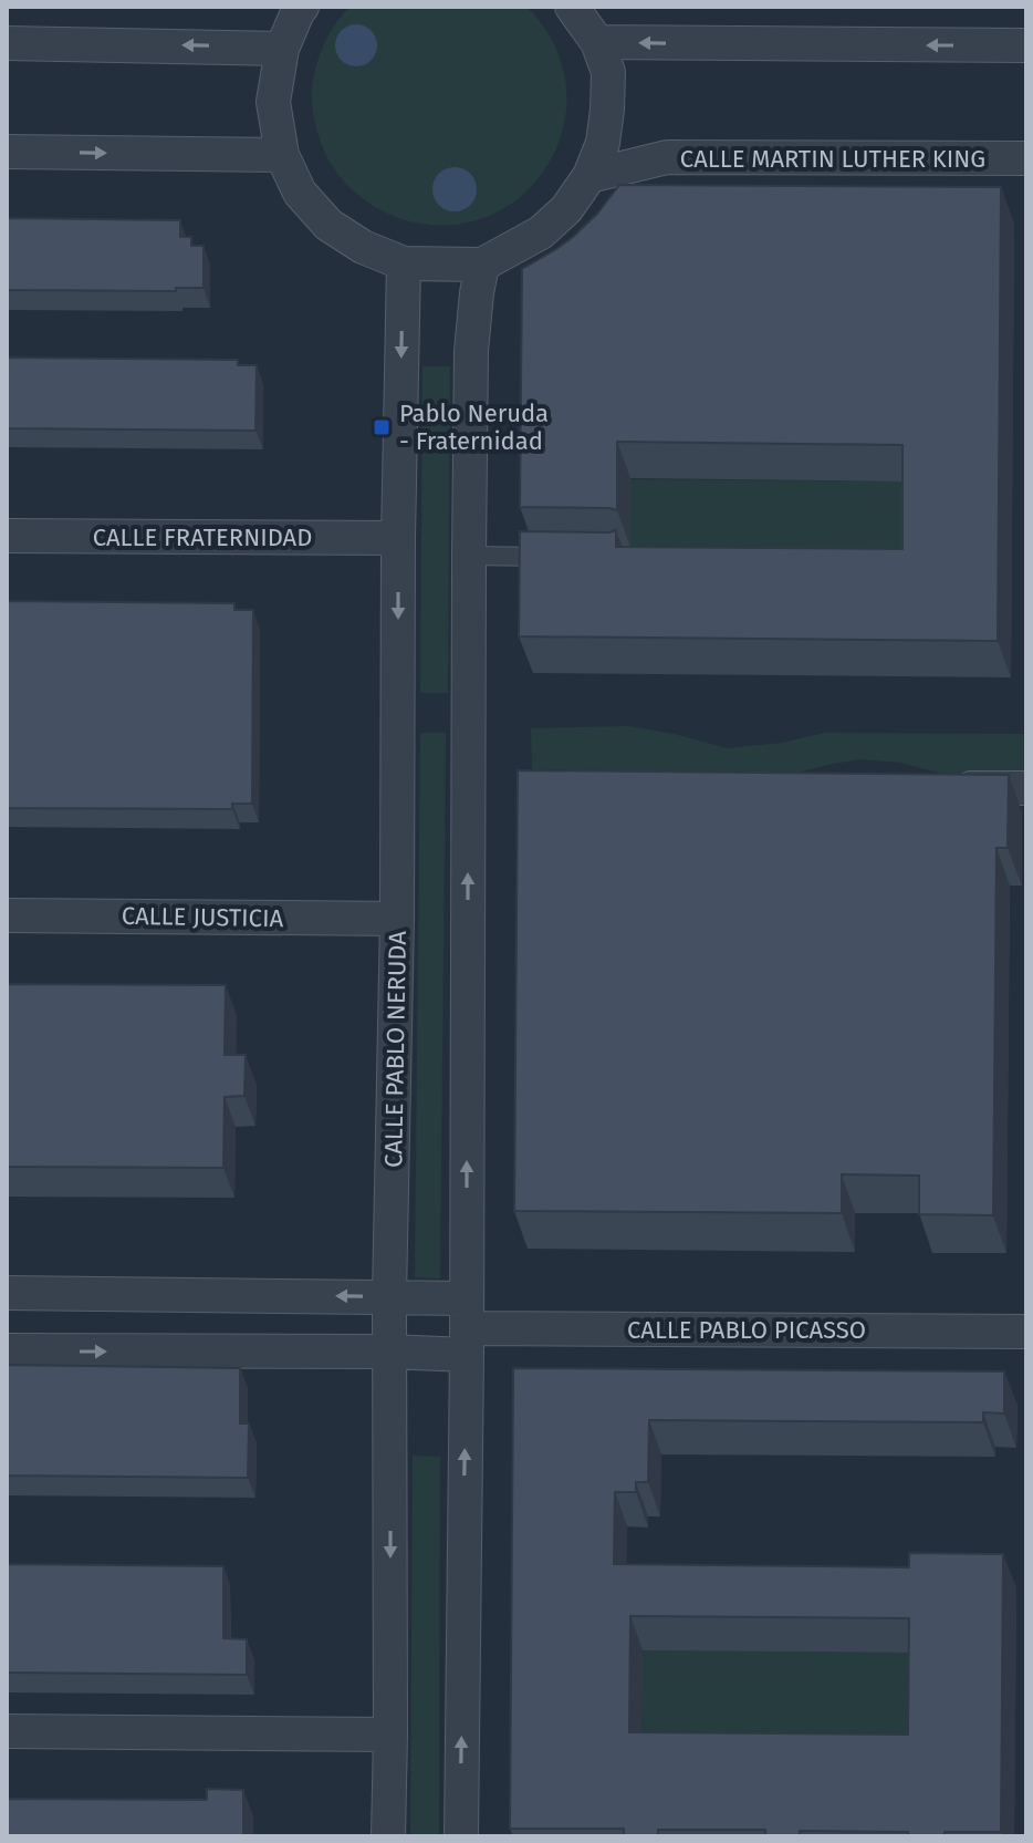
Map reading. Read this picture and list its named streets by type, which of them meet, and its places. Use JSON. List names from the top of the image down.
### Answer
{
  "streets": {
    "street": [
      "CALLE MARTIN LUTHER KING",
      "CALLE FRATERNIDAD",
      "CALLE JUSTICIA",
      "CALLE PABLO NERUDA",
      "CALLE PABLO PICASSO"
    ]
  },
  "crossings": [
    ["CALLE FRATERNIDAD", "CALLE PABLO NERUDA"],
    ["CALLE JUSTICIA", "CALLE PABLO NERUDA"],
    ["CALLE PABLO NERUDA", "CALLE PABLO PICASSO"]
  ],
  "places": {
    "transit": ["Pablo Neruda - Fraternidad"]
  }
}
